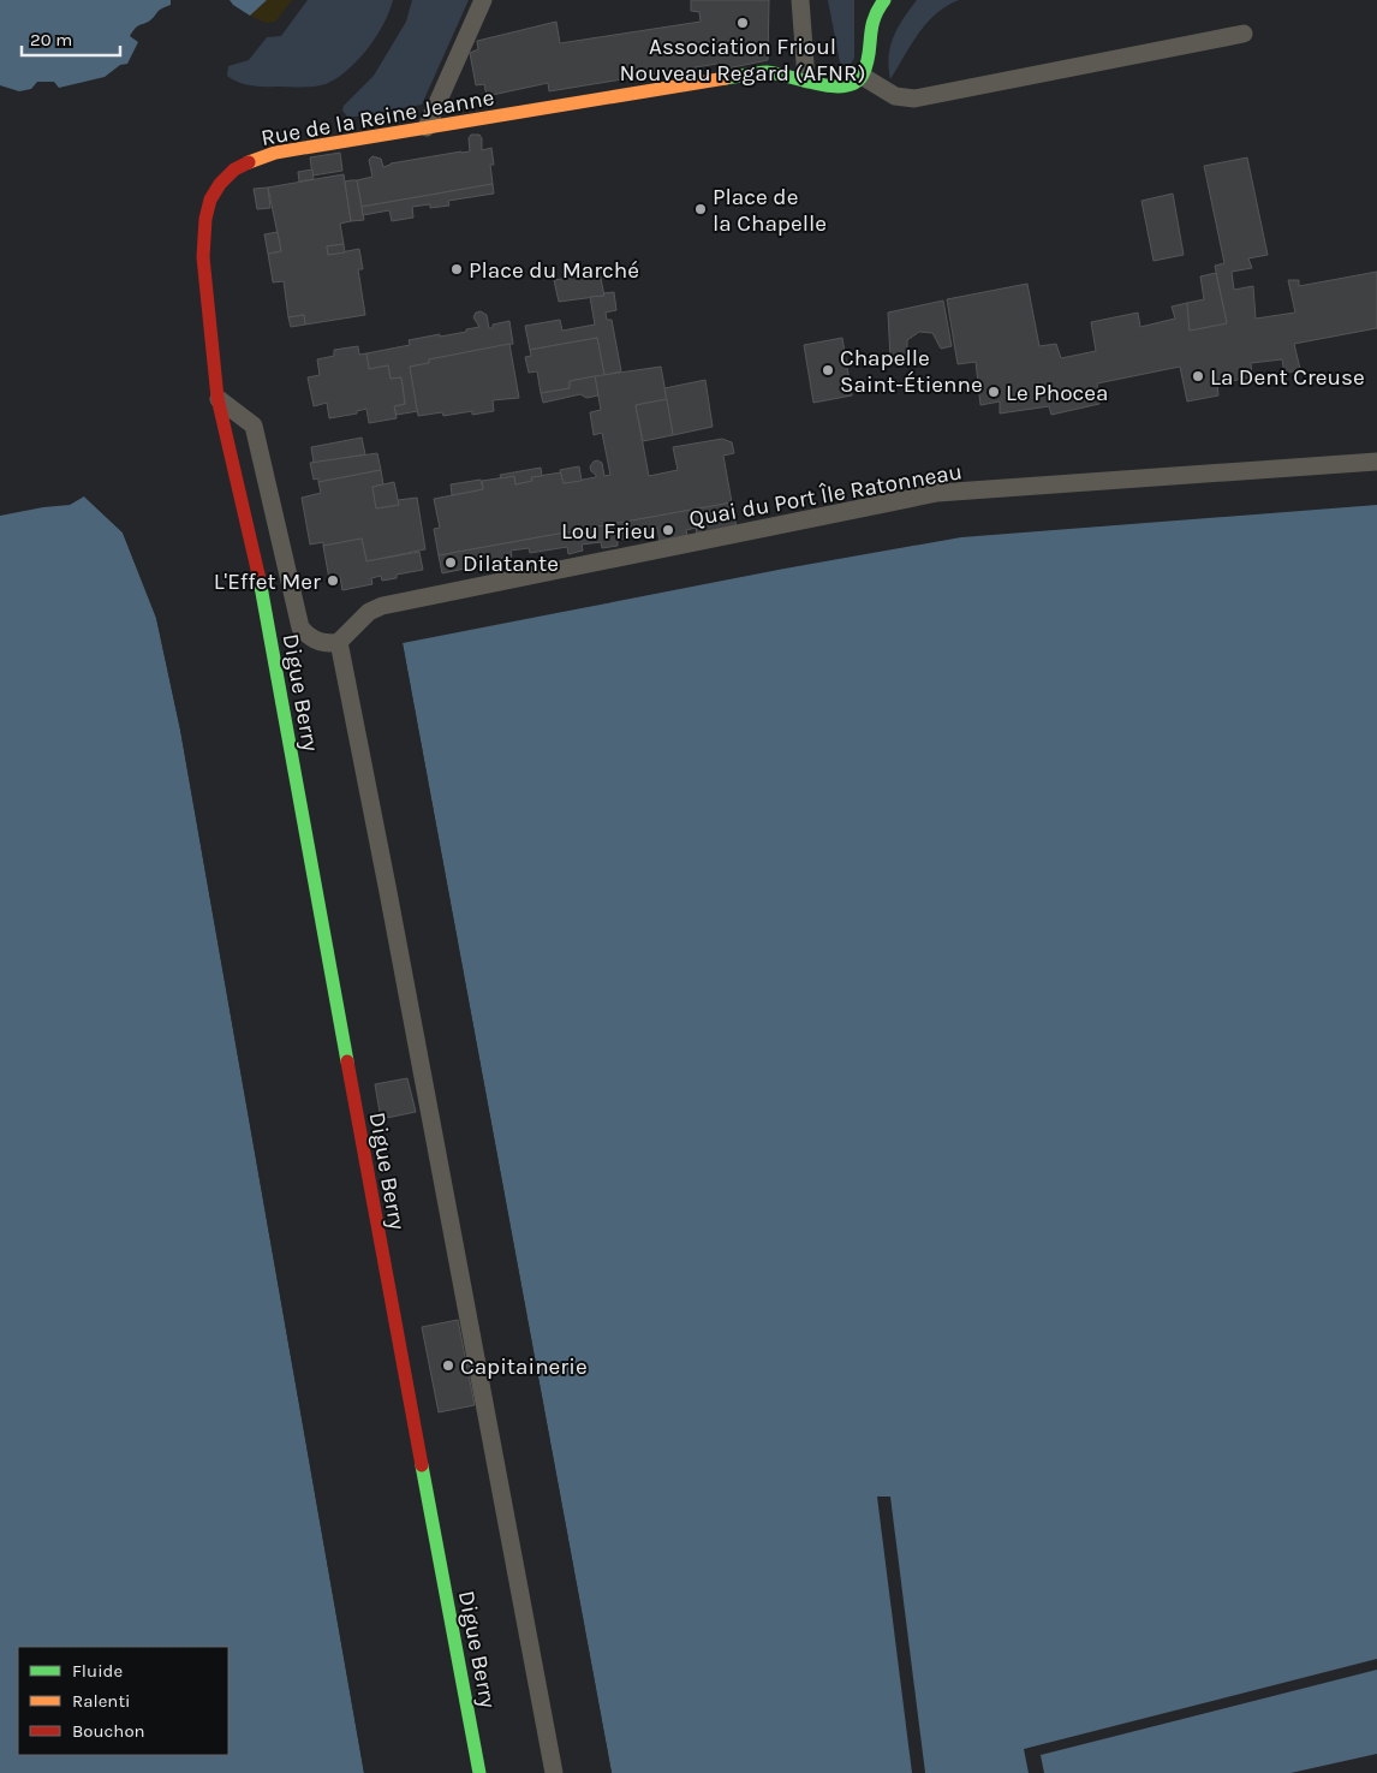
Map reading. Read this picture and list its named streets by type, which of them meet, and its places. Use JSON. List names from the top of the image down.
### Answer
{
  "streets": {
    "street": ["Rue de la Reine Jeanne", "Digue Berry"],
    "lane": ["Quai du Port Île Ratonneau"]
  },
  "crossings": [
    ["Rue de la Reine Jeanne", "Digue Berry"]
  ],
  "places": [
    "Association Frioul Nouveau Regard (AFNR)",
    "Place de la Chapelle",
    "Place du Marché",
    "Chapelle Saint-Étienne",
    "La Dent Creuse",
    "Le Phocea",
    "Lou Frieu",
    "Dilatante",
    "L'Effet Mer",
    "Capitainerie"
  ],
  "legend": ["Fluide", "Ralenti", "Bouchon"],
  "scale_bar": "20 m"
}
